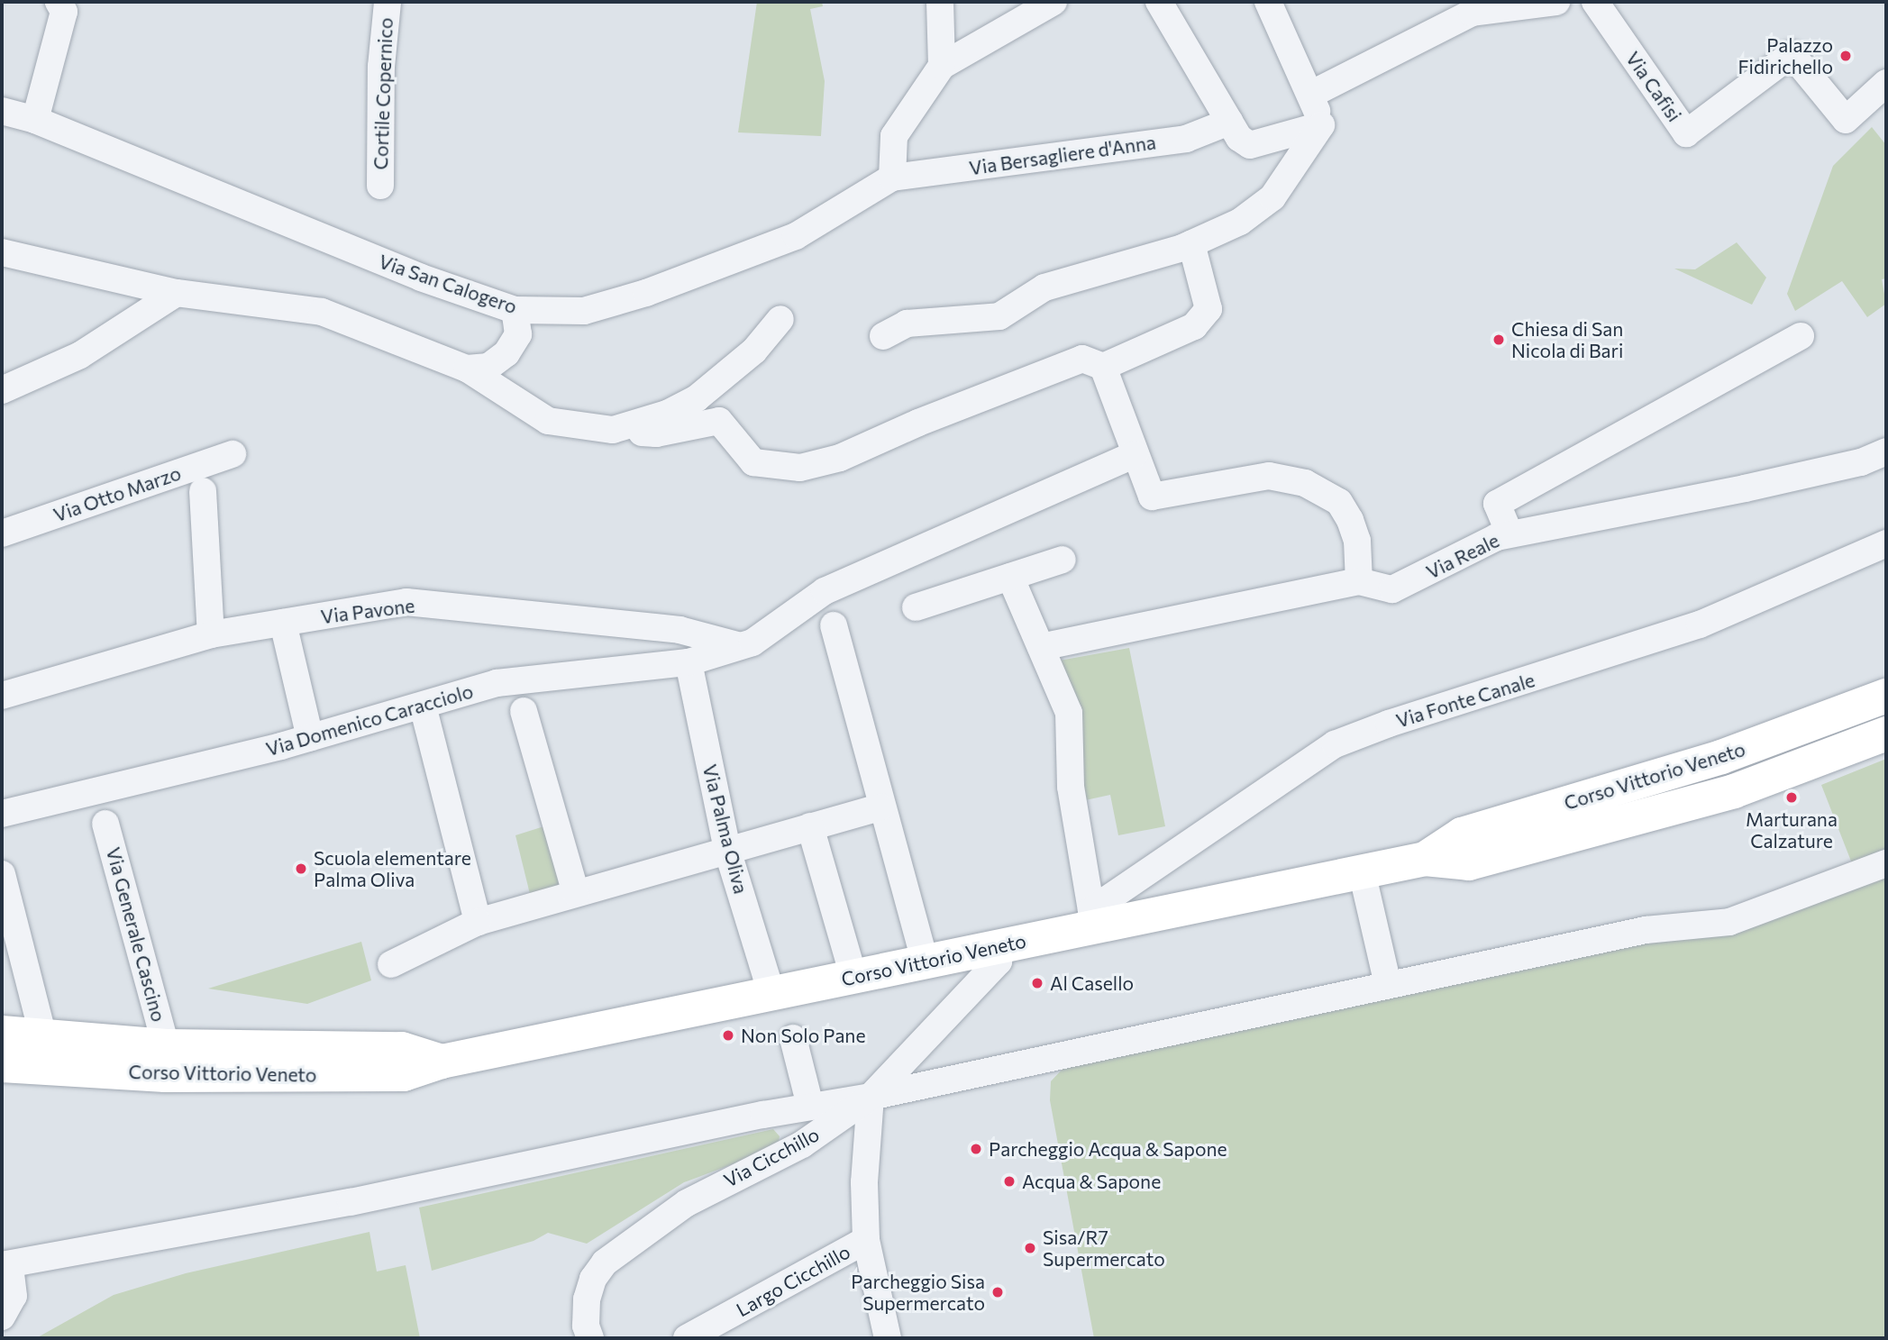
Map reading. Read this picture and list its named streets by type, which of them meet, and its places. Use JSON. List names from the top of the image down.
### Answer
{
  "streets": {
    "main road": ["Corso Vittorio Veneto"],
    "street": [
      "Via Cafisi",
      "Cortile Copernico",
      "Via Bersagliere d'Anna",
      "Via San Calogero",
      "Via Otto Marzo",
      "Via Reale",
      "Via Pavone",
      "Via Fonte Canale",
      "Via Domenico Caracciolo",
      "Via Palma Oliva",
      "Via Generale Cascino",
      "Via Cicchillo",
      "Largo Cicchillo"
    ]
  },
  "crossings": [
    ["Via Bersagliere d'Anna", "Via San Calogero"],
    ["Via Otto Marzo", "Via Pavone"],
    ["Via Pavone", "Via Domenico Caracciolo"],
    ["Via Fonte Canale", "Corso Vittorio Veneto"],
    ["Via Domenico Caracciolo", "Via Palma Oliva"],
    ["Corso Vittorio Veneto", "Via Palma Oliva"],
    ["Corso Vittorio Veneto", "Via Generale Cascino"],
    ["Corso Vittorio Veneto", "Via Cicchillo"],
    ["Via Cicchillo", "Largo Cicchillo"]
  ],
  "places": [
    "Palazzo Fidirichello",
    "Chiesa di San Nicola di Bari",
    "Marturana Calzature",
    "Scuola elementare Palma Oliva",
    "Al Casello",
    "Non Solo Pane",
    "Parcheggio Acqua & Sapone",
    "Acqua & Sapone",
    "Sisa/R7 Supermercato",
    "Parcheggio Sisa Supermercato"
  ]
}
